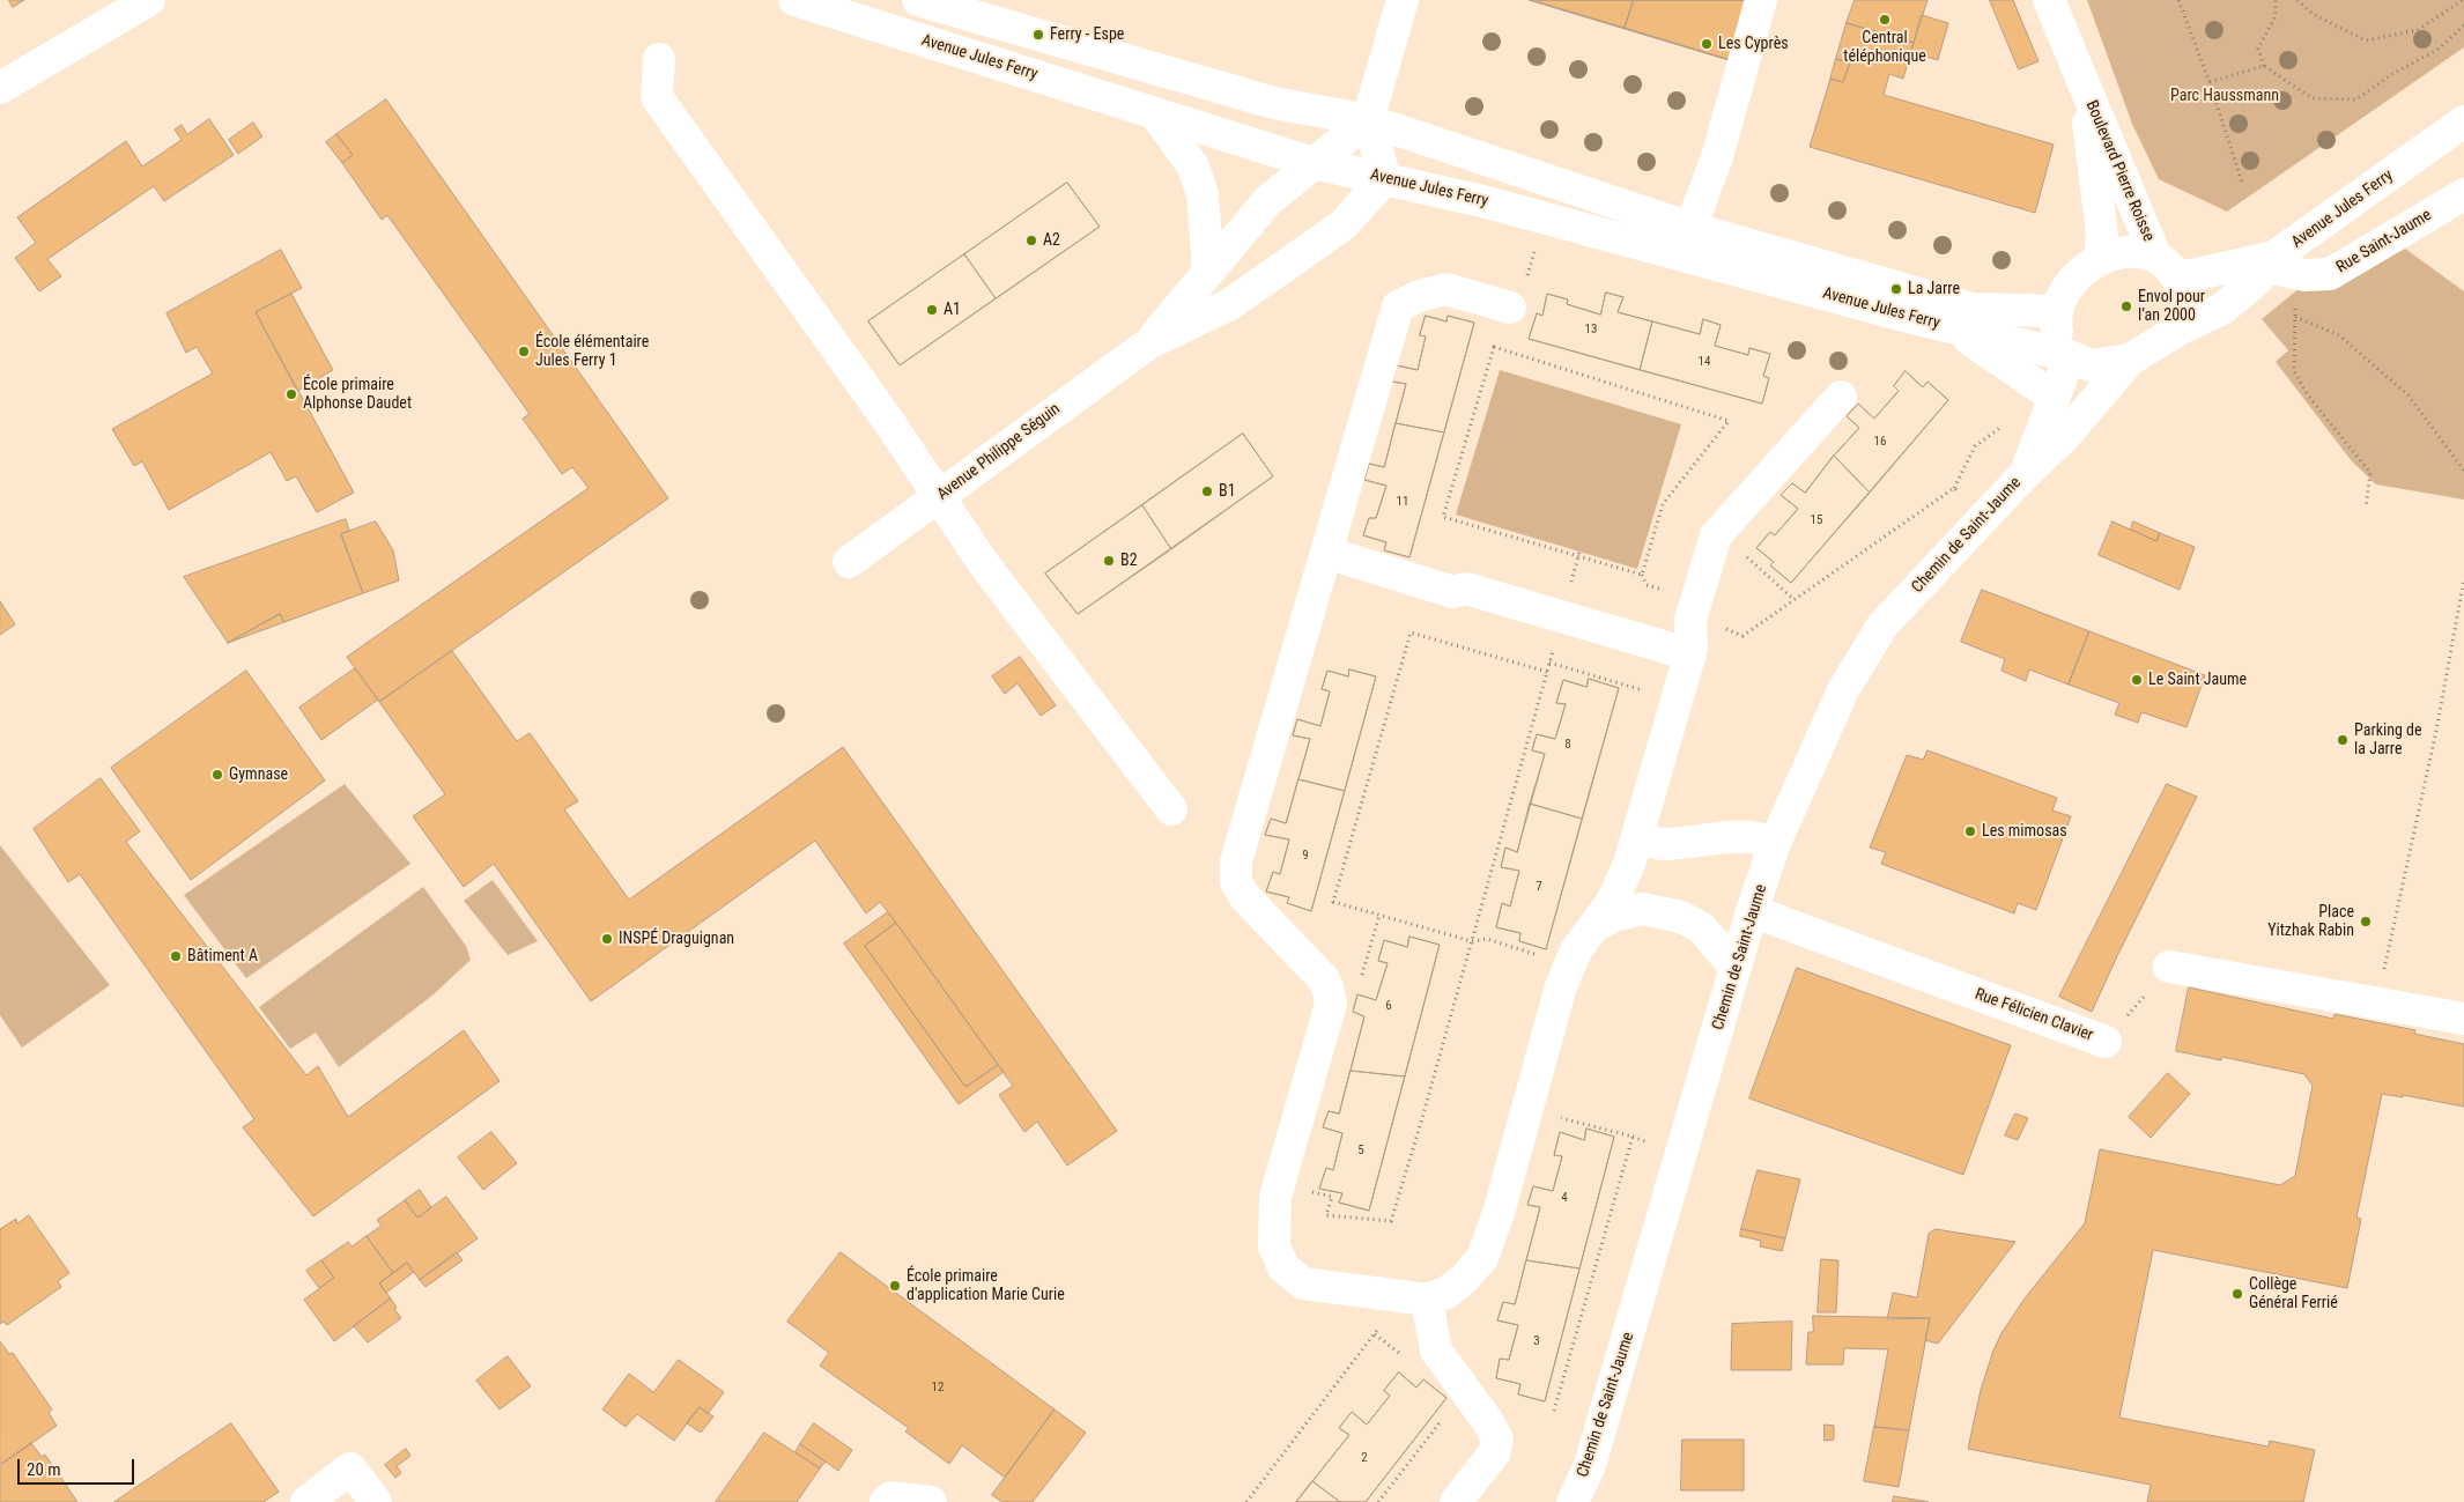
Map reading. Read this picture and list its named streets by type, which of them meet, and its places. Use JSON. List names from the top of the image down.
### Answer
{
  "streets": {
    "street": [
      "Avenue Jules Ferry",
      "Boulevard Pierre Roisse",
      "Rue Saint-Jaume",
      "Avenue Philippe Séguin",
      "Chemin de Saint-Jaume",
      "Rue Félicien Clavier"
    ]
  },
  "crossings": [
    ["Avenue Jules Ferry", "Boulevard Pierre Roisse"],
    ["Avenue Jules Ferry", "Rue Saint-Jaume"],
    ["Avenue Jules Ferry", "Avenue Philippe Séguin"],
    ["Avenue Jules Ferry", "Chemin de Saint-Jaume"],
    ["Boulevard Pierre Roisse", "Chemin de Saint-Jaume"],
    ["Chemin de Saint-Jaume", "Rue Félicien Clavier"]
  ],
  "parks": ["Parc Haussmann"],
  "places": [
    "Central téléphonique",
    "Ferry - Espe",
    "Les Cyprès",
    "A2",
    "La Jarre",
    "Envol pour l’an 2000",
    "A1",
    "École élémentaire Jules Ferry 1",
    "École primaire Alphonse Daudet",
    "B1",
    "B2",
    "Le Saint Jaume",
    "Parking de la Jarre",
    "Gymnase",
    "Les mimosas",
    "Place Yitzhak Rabin",
    "INSPÉ Draguignan",
    "Bâtiment A",
    "École primaire d'application Marie Curie",
    "Collège Général Ferrié"
  ],
  "house_numbers": [
    "13",
    "14",
    "16",
    "11",
    "15",
    "8",
    "9",
    "7",
    "6",
    "5",
    "4",
    "3",
    "12",
    "2"
  ],
  "scale_bar": "20 m"
}
